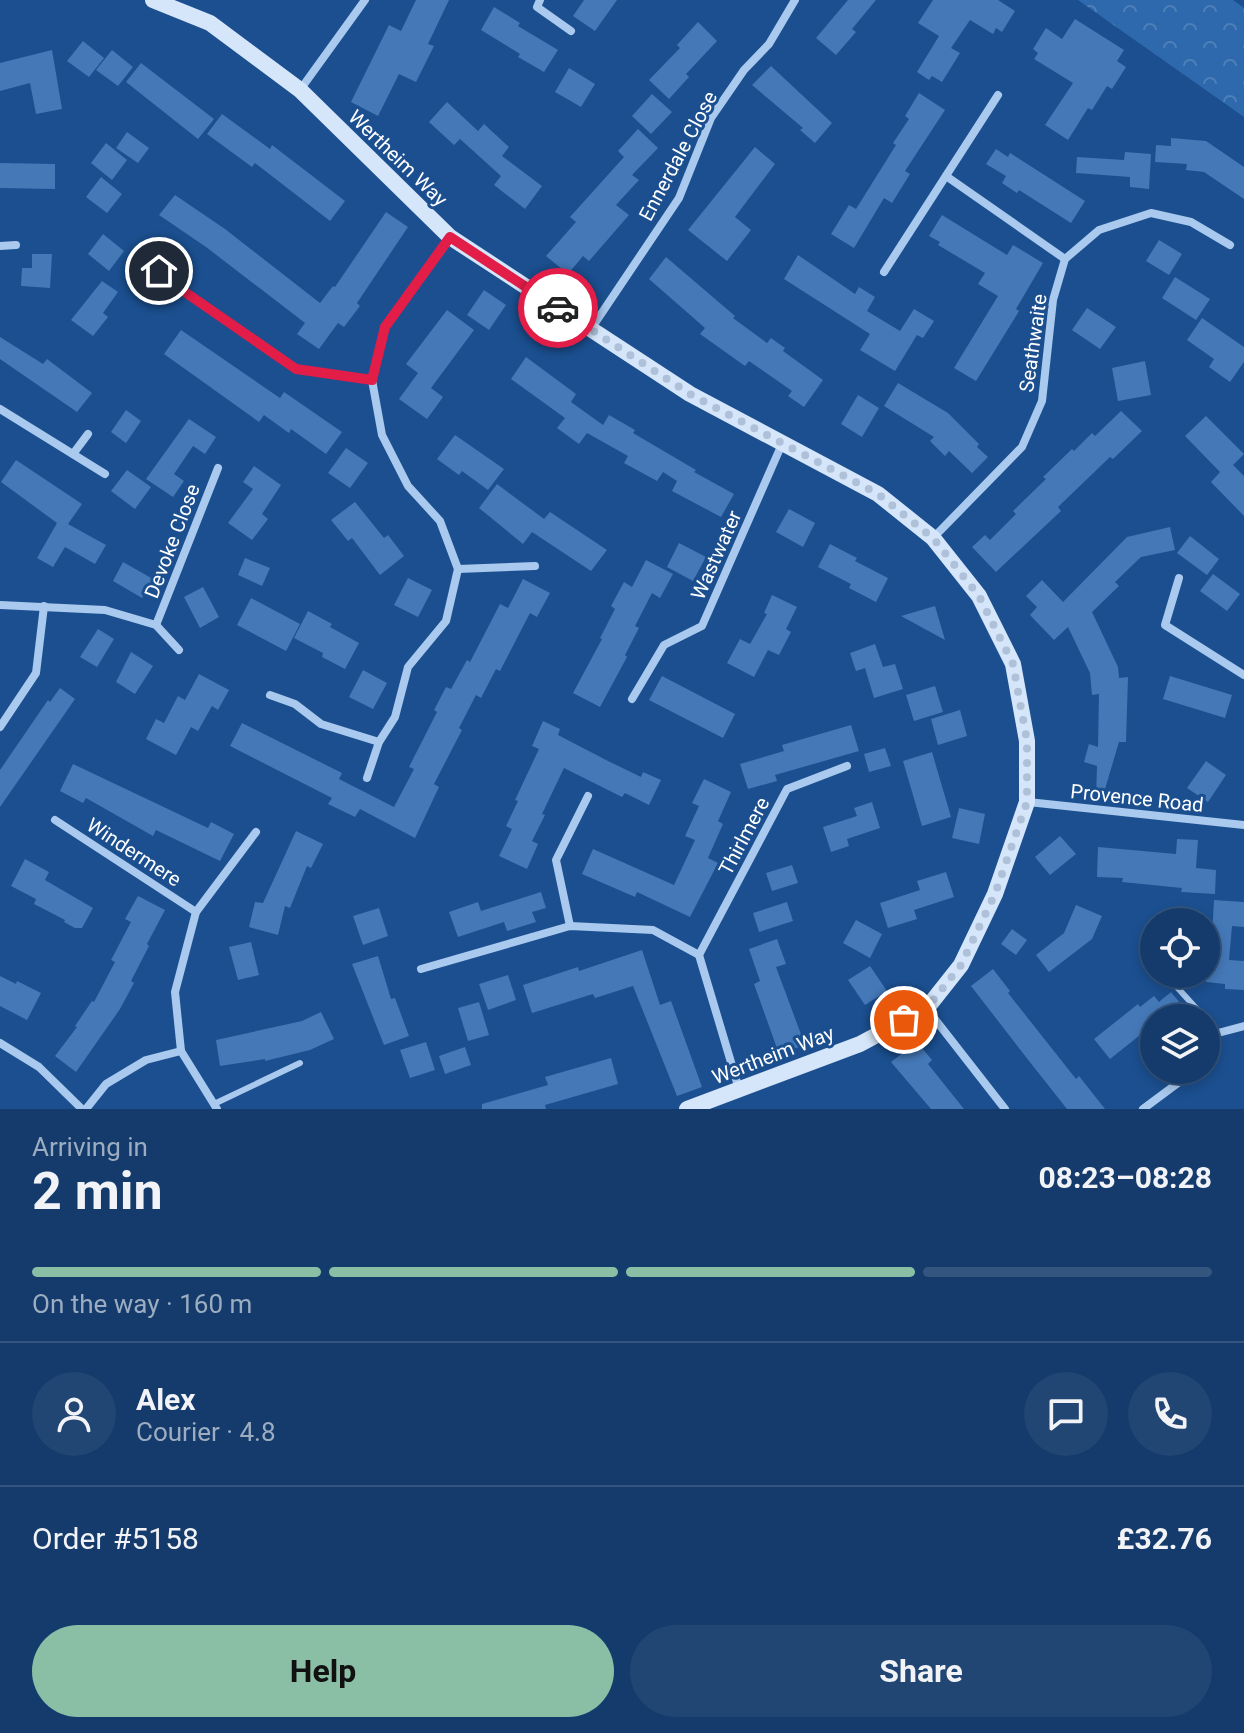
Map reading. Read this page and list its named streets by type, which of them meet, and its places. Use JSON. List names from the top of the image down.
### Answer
{
  "streets": {
    "street": [
      "Ennerdale Close",
      "Wertheim Way",
      "Seathwaite",
      "Devoke Close",
      "Wastwater",
      "Provence Road",
      "Thirlmere",
      "Windermere"
    ]
  },
  "crossings": [
    ["Ennerdale Close", "Wertheim Way"],
    ["Wertheim Way", "Seathwaite"],
    ["Wertheim Way", "Wastwater"],
    ["Wertheim Way", "Provence Road"]
  ],
  "page": {
    "heading": ["2 min", "Arriving in", "08:23–08:28"],
    "panel": [
      "Alex",
      "Courier · 4.8",
      "Order #5158",
      "£32.76"
    ],
    "bar": "On the way · 160 m",
    "buttons": ["Help", "Share"]
  }
}
